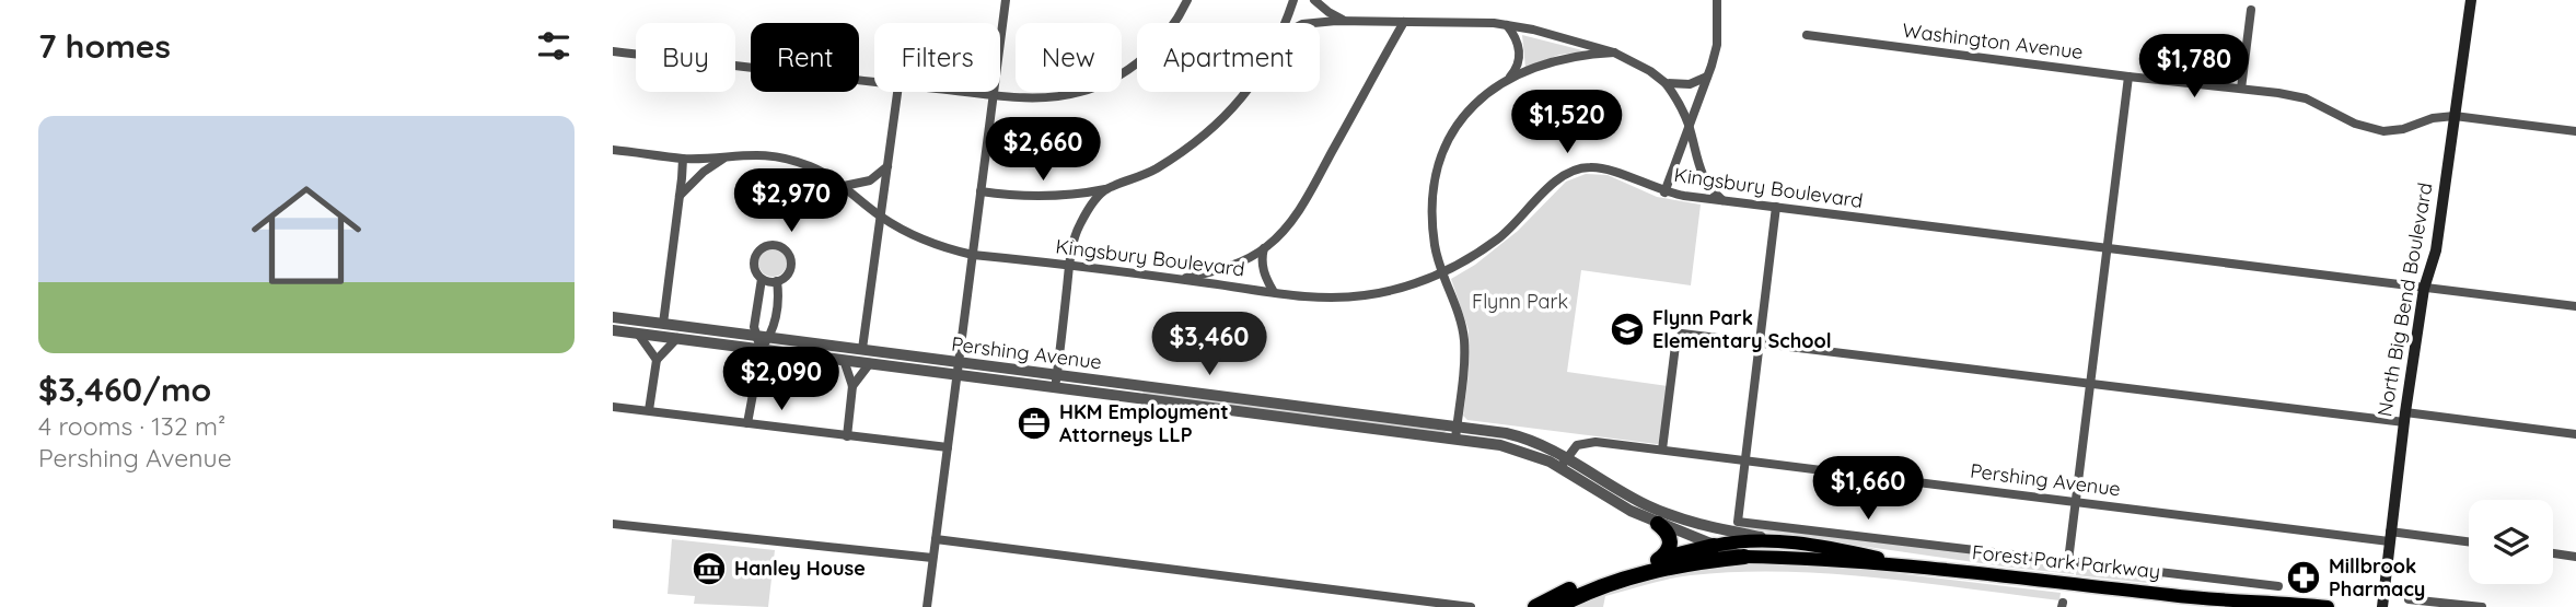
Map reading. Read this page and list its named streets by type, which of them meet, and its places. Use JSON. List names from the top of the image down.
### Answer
{
  "streets": {
    "highway": ["Forest Park Parkway"],
    "main road": ["North Big Bend Boulevard"],
    "street": ["Washington Avenue", "Kingsbury Boulevard", "Pershing Avenue"]
  },
  "crossings": [
    ["Washington Avenue", "North Big Bend Boulevard"],
    ["Kingsbury Boulevard", "North Big Bend Boulevard"],
    ["North Big Bend Boulevard", "Pershing Avenue"],
    ["Pershing Avenue", "Forest Park Parkway"]
  ],
  "parks": ["Flynn Park"],
  "places": {
    "school or university": ["Flynn Park Elementary School"],
    "office": ["HKM Employment Attorneys LLP"],
    "museum": ["Hanley House"],
    "pharmacy": ["Millbrook Pharmacy"]
  },
  "page": {
    "heading": "7 homes",
    "chip": [
      "Buy",
      "Rent",
      "Filters",
      "New",
      "Apartment"
    ],
    "price": [
      "$1,780",
      "$1,520",
      "$2,660",
      "$2,970",
      "$3,460",
      "$2,090",
      "$1,660"
    ],
    "list": [
      {
        "name": "$3,460/mo",
        "note": "4 rooms · 132 m² · Pershing Avenue"
      }
    ]
  }
}
